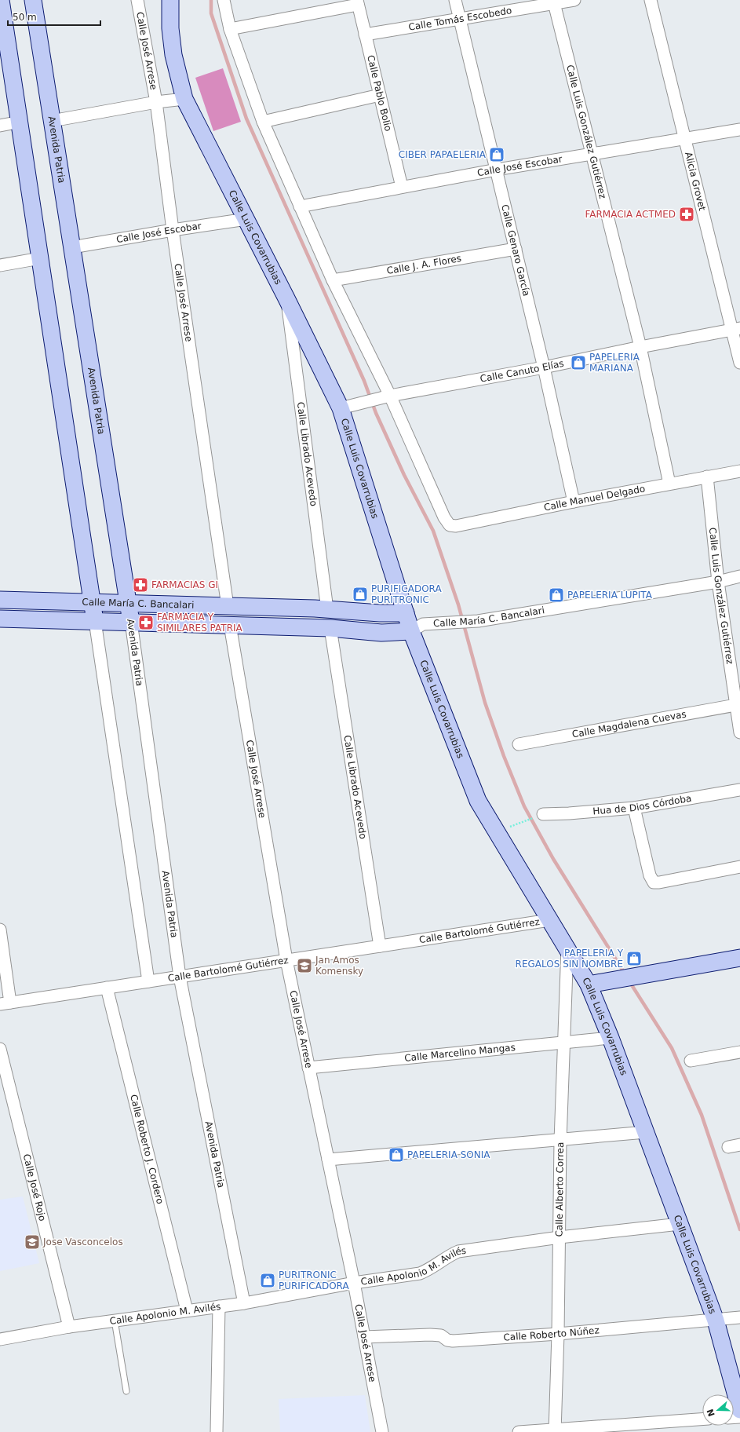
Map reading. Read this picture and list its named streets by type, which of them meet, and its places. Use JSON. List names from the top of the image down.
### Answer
{
  "streets": {
    "street": [
      "Calle Tomás Escobedo",
      "Calle José Arrese",
      "Calle Pablo Bolio",
      "Calle Luis González Gutiérrez",
      "Avenida Patria",
      "Calle José Escobar",
      "Alicia Grovet",
      "Calle Luis Covarrubias",
      "Calle Genaro García",
      "Calle J. A. Flores",
      "Calle Canuto Elías",
      "Calle Librado Acevedo",
      "Calle Manuel Delgado",
      "Calle María C. Bancalari",
      "Calle Magdalena Cuevas",
      "Hua de Dios Córdoba",
      "Calle Bartolomé Gutiérrez",
      "Calle Marcelino Mangas",
      "Calle Roberto J. Cordero",
      "Calle José Rojo",
      "Calle Alberto Correa",
      "Calle Apolonio M. Avilés",
      "Calle Roberto Núñez"
    ]
  },
  "crossings": [
    ["Calle Tomás Escobedo", "Calle Pablo Bolio"],
    ["Calle Tomás Escobedo", "Calle Luis González Gutiérrez"],
    ["Calle Tomás Escobedo", "Calle Genaro García"],
    ["Calle José Arrese", "Calle José Escobar"],
    ["Calle José Arrese", "Calle María C. Bancalari"],
    ["Calle José Arrese", "Calle Bartolomé Gutiérrez"],
    ["Calle José Arrese", "Calle Marcelino Mangas"],
    ["Calle José Arrese", "Calle Apolonio M. Avilés"],
    ["Calle José Arrese", "Calle Roberto Núñez"],
    ["Calle Pablo Bolio", "Calle José Escobar"],
    ["Calle Luis González Gutiérrez", "Calle José Escobar"],
    ["Calle Luis González Gutiérrez", "Calle Canuto Elías"],
    ["Calle Luis González Gutiérrez", "Calle Manuel Delgado"],
    ["Calle Luis González Gutiérrez", "Calle María C. Bancalari"],
    ["Calle Luis González Gutiérrez", "Calle Magdalena Cuevas"],
    ["Avenida Patria", "Calle José Escobar"],
    ["Avenida Patria", "Calle María C. Bancalari"],
    ["Avenida Patria", "Calle Bartolomé Gutiérrez"],
    ["Avenida Patria", "Calle Apolonio M. Avilés"],
    ["Calle José Escobar", "Alicia Grovet"],
    ["Calle José Escobar", "Calle Luis Covarrubias"],
    ["Calle José Escobar", "Calle Genaro García"],
    ["Alicia Grovet", "Calle Canuto Elías"],
    ["Calle Luis Covarrubias", "Calle Canuto Elías"],
    ["Calle Luis Covarrubias", "Calle Librado Acevedo"],
    ["Calle Luis Covarrubias", "Calle María C. Bancalari"],
    ["Calle Luis Covarrubias", "Calle Bartolomé Gutiérrez"],
    ["Calle Luis Covarrubias", "Calle Marcelino Mangas"],
    ["Calle Luis Covarrubias", "Calle Alberto Correa"],
    ["Calle Luis Covarrubias", "Calle Apolonio M. Avilés"],
    ["Calle Luis Covarrubias", "Calle Roberto Núñez"],
    ["Calle Genaro García", "Calle J. A. Flores"],
    ["Calle Genaro García", "Calle Canuto Elías"],
    ["Calle Genaro García", "Calle Manuel Delgado"],
    ["Calle Canuto Elías", "Calle Manuel Delgado"],
    ["Calle Librado Acevedo", "Calle María C. Bancalari"],
    ["Calle Librado Acevedo", "Calle Bartolomé Gutiérrez"],
    ["Calle Bartolomé Gutiérrez", "Calle Roberto J. Cordero"],
    ["Calle Marcelino Mangas", "Calle Alberto Correa"],
    ["Calle Roberto J. Cordero", "Calle Apolonio M. Avilés"],
    ["Calle José Rojo", "Calle Apolonio M. Avilés"],
    ["Calle Alberto Correa", "Calle Apolonio M. Avilés"],
    ["Calle Alberto Correa", "Calle Roberto Núñez"]
  ],
  "places": {
    "shop": [
      "CIBER PAPAELERIA",
      "PAPELERIA MARIANA",
      "PURIFICADORA PURITRONIC",
      "PAPELERIA LUPITA",
      "PAPELERIA Y REGALOS SIN NOMBRE",
      "PAPELERIA SONIA",
      "PURITRONIC PURIFICADORA"
    ],
    "pharmacy": ["FARMACIA ACTMED", "FARMACIAS GI", "FARMACIA Y SIMILARES PATRIA"],
    "school or university": ["Jan Amos Komensky", "Jose Vasconcelos"]
  },
  "scale_bar": "50 m",
  "north": "left"
}
